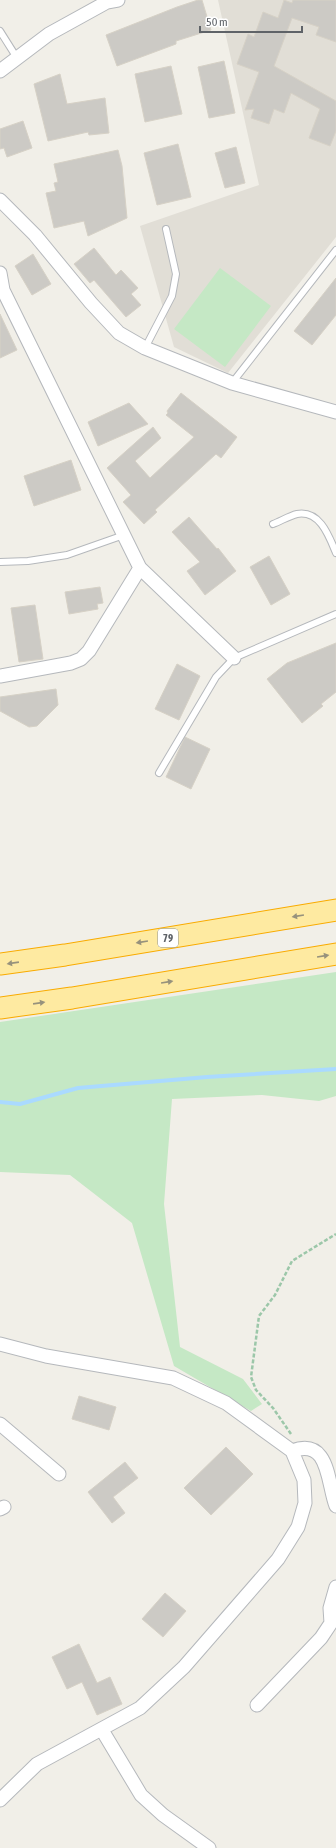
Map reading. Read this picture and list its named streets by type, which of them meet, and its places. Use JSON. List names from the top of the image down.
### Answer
{
  "streets": {
    "highway": ["79"]
  },
  "scale_bar": "50 m"
}
